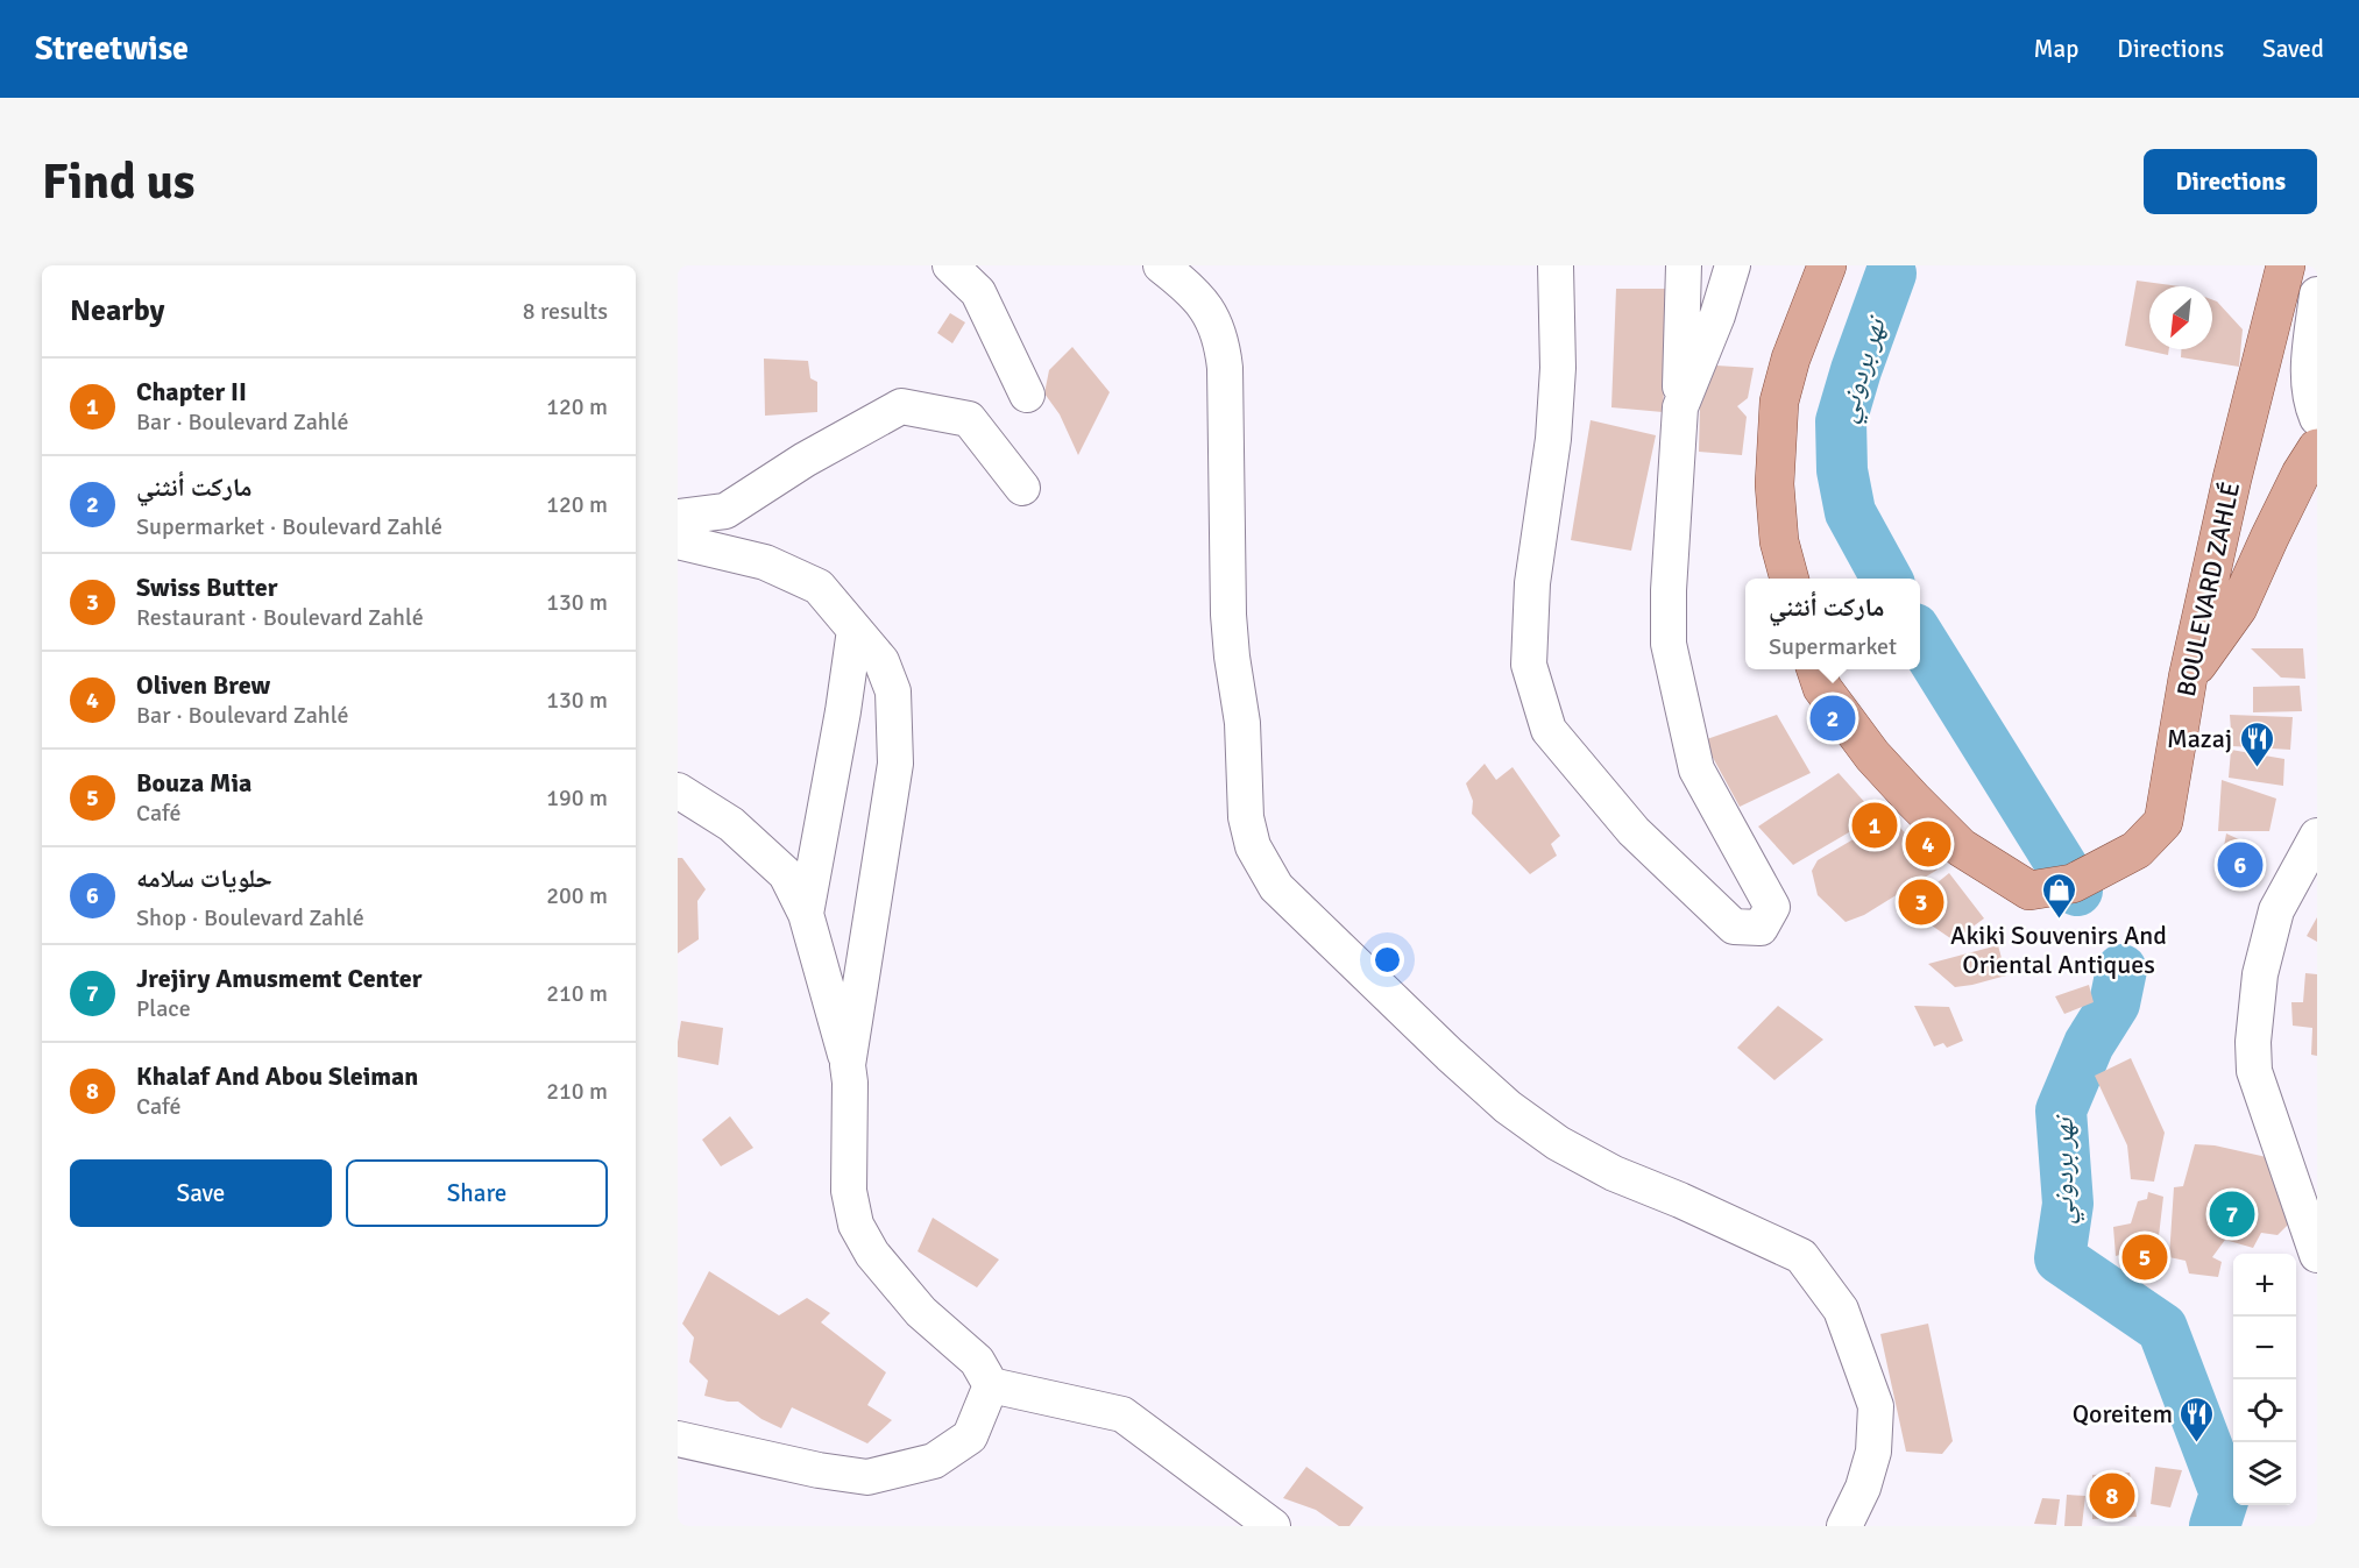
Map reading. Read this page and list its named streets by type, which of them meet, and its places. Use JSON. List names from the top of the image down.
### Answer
{
  "streets": {
    "main road": ["BOULEVARD ZAHLÉ"]
  },
  "water": ["نهر بردوني"],
  "places": {
    "restaurant": ["Mazaj", "Qoreitem"],
    "shop": ["Akiki Souvenirs And Oriental Antiques"]
  },
  "north": "bottom left",
  "page": {
    "header": "Streetwise",
    "nav": ["Map", "Directions", "Saved"],
    "buttons": [
      "Directions",
      ["Save", "Share"]
    ],
    "title": "Find us",
    "heading": ["Nearby", "8 results"],
    "list": [
      {
        "mark": "1",
        "name": "Chapter II",
        "note": "Bar · Boulevard Zahlé",
        "value": "120 m"
      },
      {
        "mark": "2",
        "name": "ماركت أنثني",
        "note": "Supermarket · Boulevard Zahlé",
        "value": "120 m"
      },
      {
        "mark": "3",
        "name": "Swiss Butter",
        "note": "Restaurant · Boulevard Zahlé",
        "value": "130 m"
      },
      {
        "mark": "4",
        "name": "Oliven Brew",
        "note": "Bar · Boulevard Zahlé",
        "value": "130 m"
      },
      {
        "mark": "5",
        "name": "Bouza Mia",
        "note": "Café",
        "value": "190 m"
      },
      {
        "mark": "6",
        "name": "حلويات سلامه",
        "note": "Shop · Boulevard Zahlé",
        "value": "200 m"
      },
      {
        "mark": "7",
        "name": "Jrejiry Amusmemt Center",
        "note": "Place",
        "value": "210 m"
      },
      {
        "mark": "8",
        "name": "Khalaf And Abou Sleiman",
        "note": "Café",
        "value": "210 m"
      }
    ],
    "popup": ["ماركت أنثني", "Supermarket"],
    "pins": [
      "2",
      "1",
      "4",
      "6",
      "3",
      "7",
      "5",
      "8"
    ],
    "map_buttons": ["+", "−"]
  }
}
